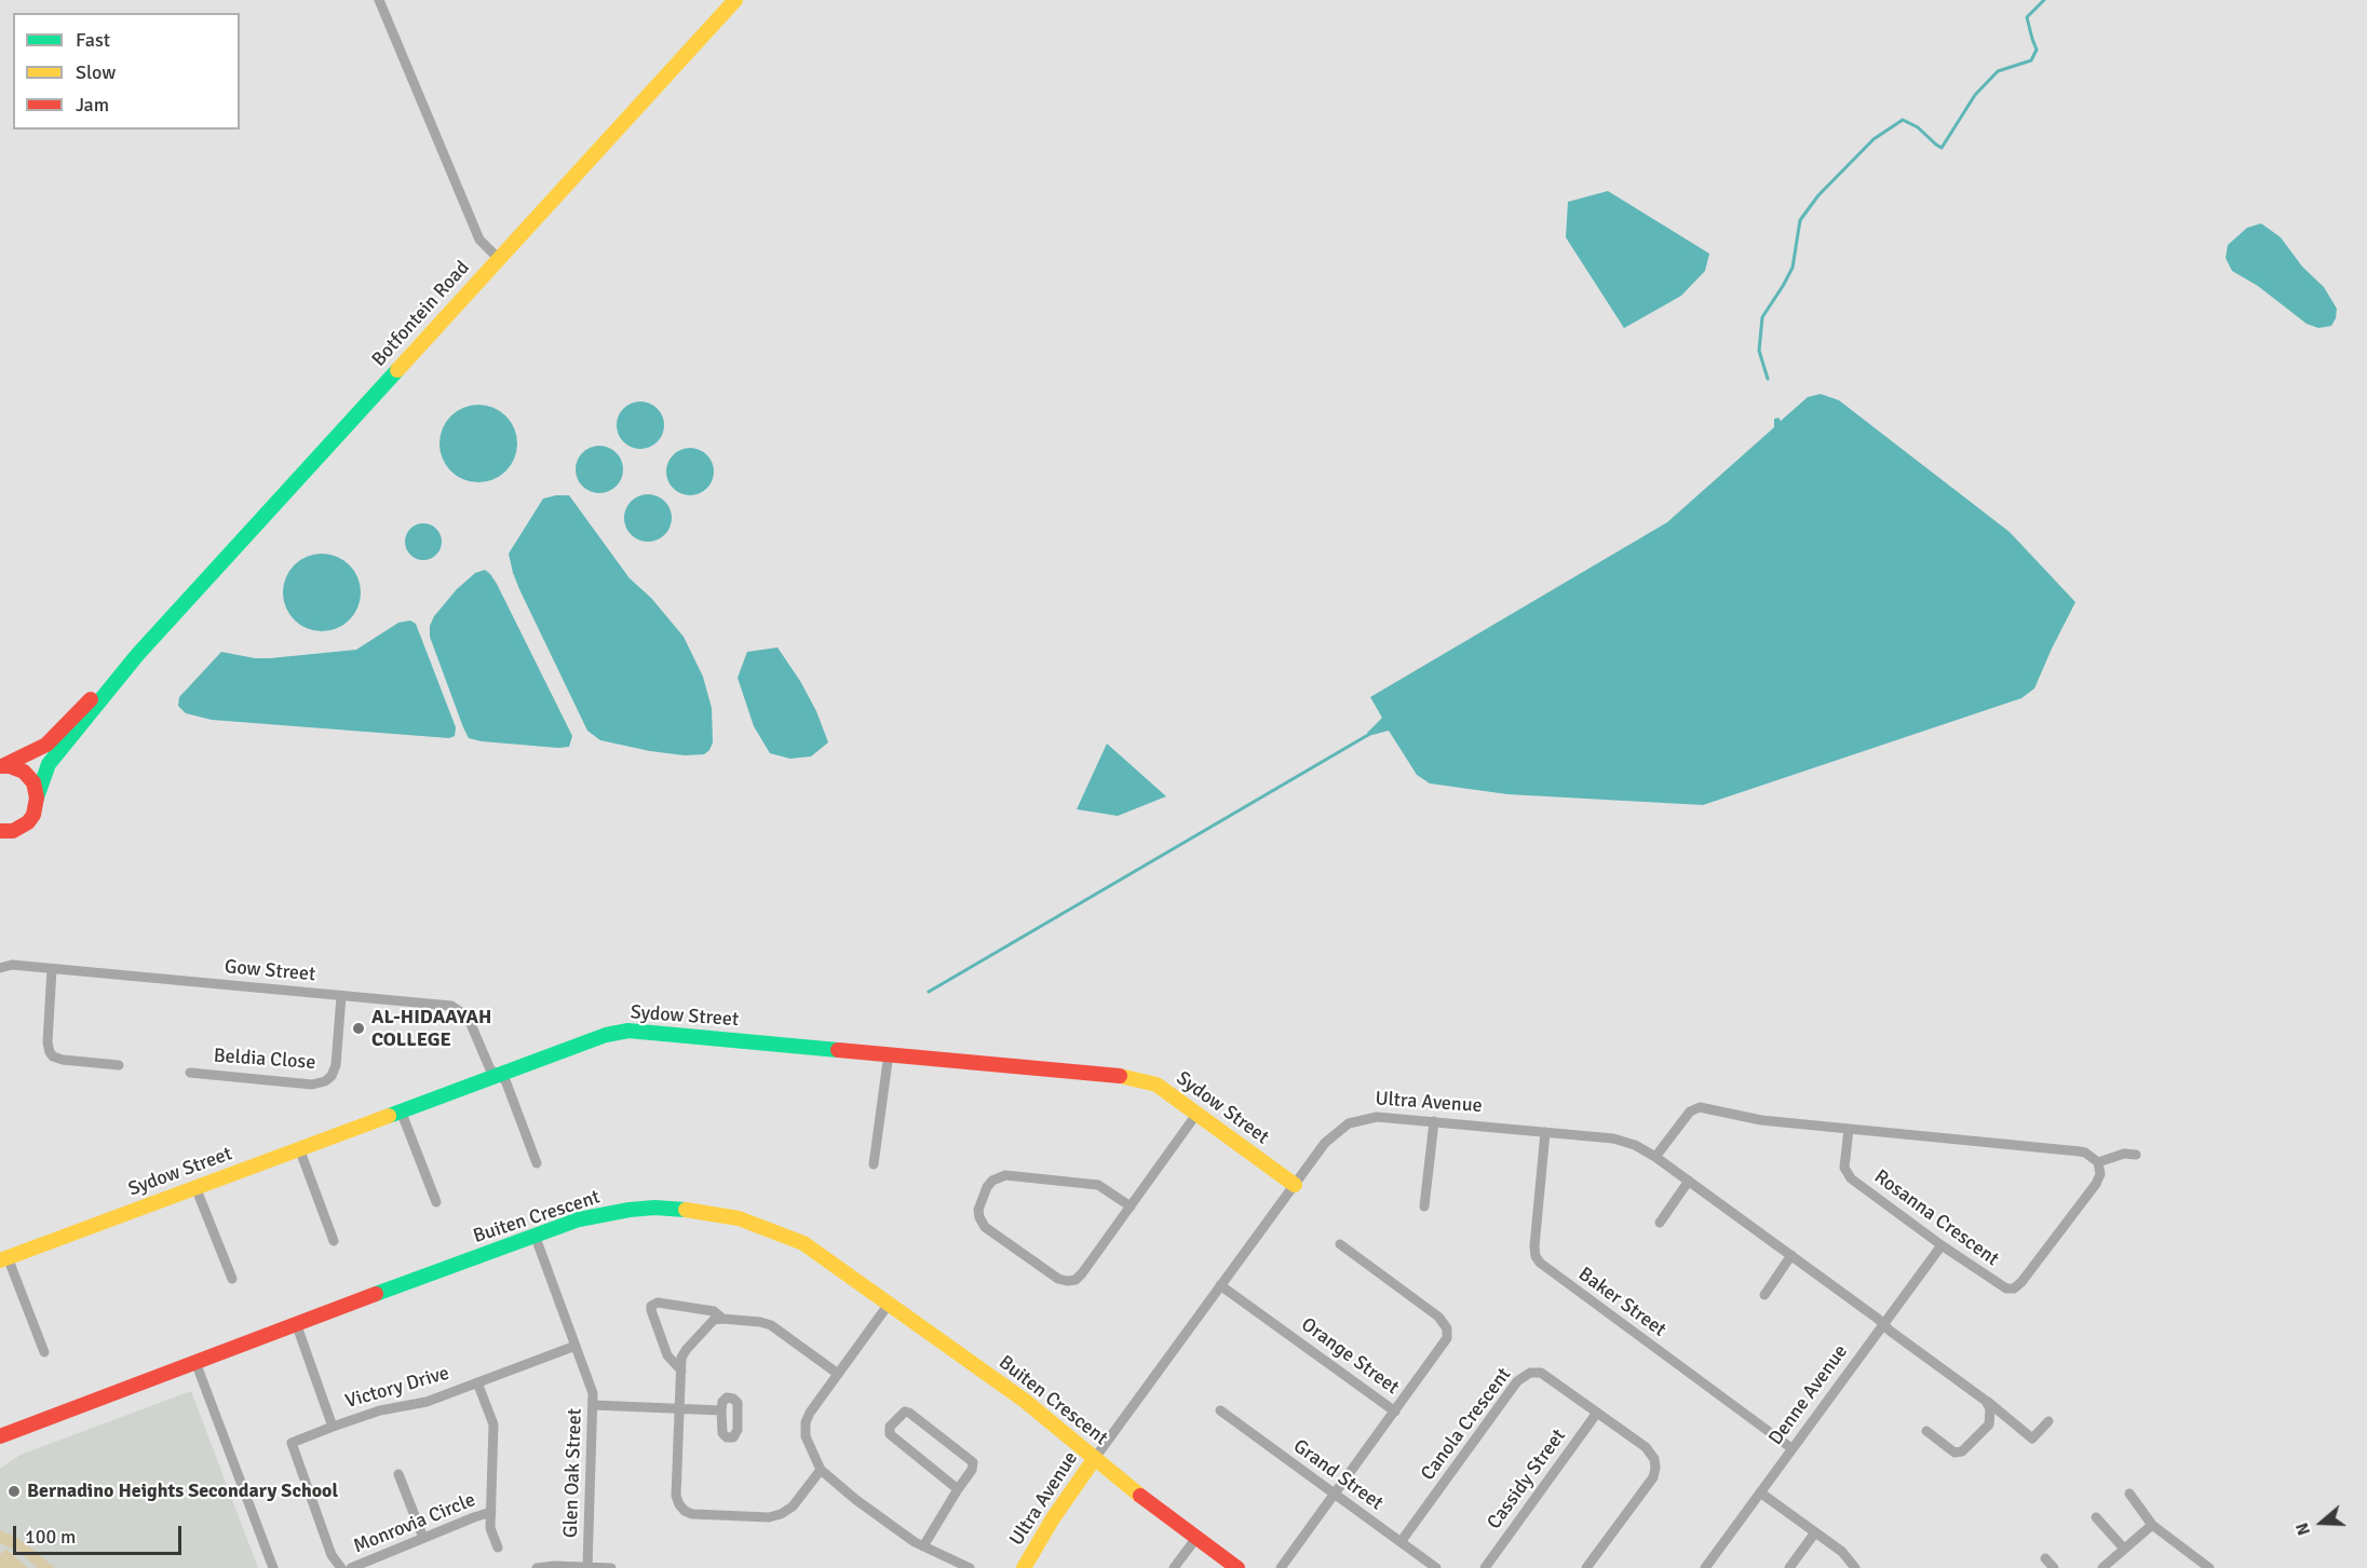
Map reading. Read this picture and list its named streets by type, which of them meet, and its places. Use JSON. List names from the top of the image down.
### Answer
{
  "streets": {
    "street": [
      "Botfontein Road",
      "Gow Street",
      "Sydow Street",
      "Beldia Close",
      "Ultra Avenue",
      "Buiten Crescent",
      "Rosanna Crescent",
      "Baker Street",
      "Orange Street",
      "Victory Drive",
      "Denne Avenue",
      "Canola Crescent",
      "Glen Oak Street",
      "Grand Street",
      "Cassidy Street",
      "Monrovia Circle"
    ]
  },
  "crossings": [
    ["Gow Street", "Sydow Street"],
    ["Gow Street", "Beldia Close"],
    ["Sydow Street", "Ultra Avenue"],
    ["Ultra Avenue", "Buiten Crescent"],
    ["Ultra Avenue", "Baker Street"],
    ["Ultra Avenue", "Orange Street"],
    ["Ultra Avenue", "Denne Avenue"],
    ["Buiten Crescent", "Victory Drive"],
    ["Buiten Crescent", "Glen Oak Street"],
    ["Rosanna Crescent", "Denne Avenue"],
    ["Baker Street", "Denne Avenue"],
    ["Orange Street", "Grand Street"],
    ["Victory Drive", "Glen Oak Street"],
    ["Victory Drive", "Monrovia Circle"],
    ["Canola Crescent", "Grand Street"],
    ["Canola Crescent", "Cassidy Street"]
  ],
  "places": ["AL-HIDAAYAH COLLEGE", "Bernadino Heights Secondary School"],
  "legend": ["Fast", "Slow", "Jam"],
  "scale_bar": "100 m",
  "north": "left"
}
